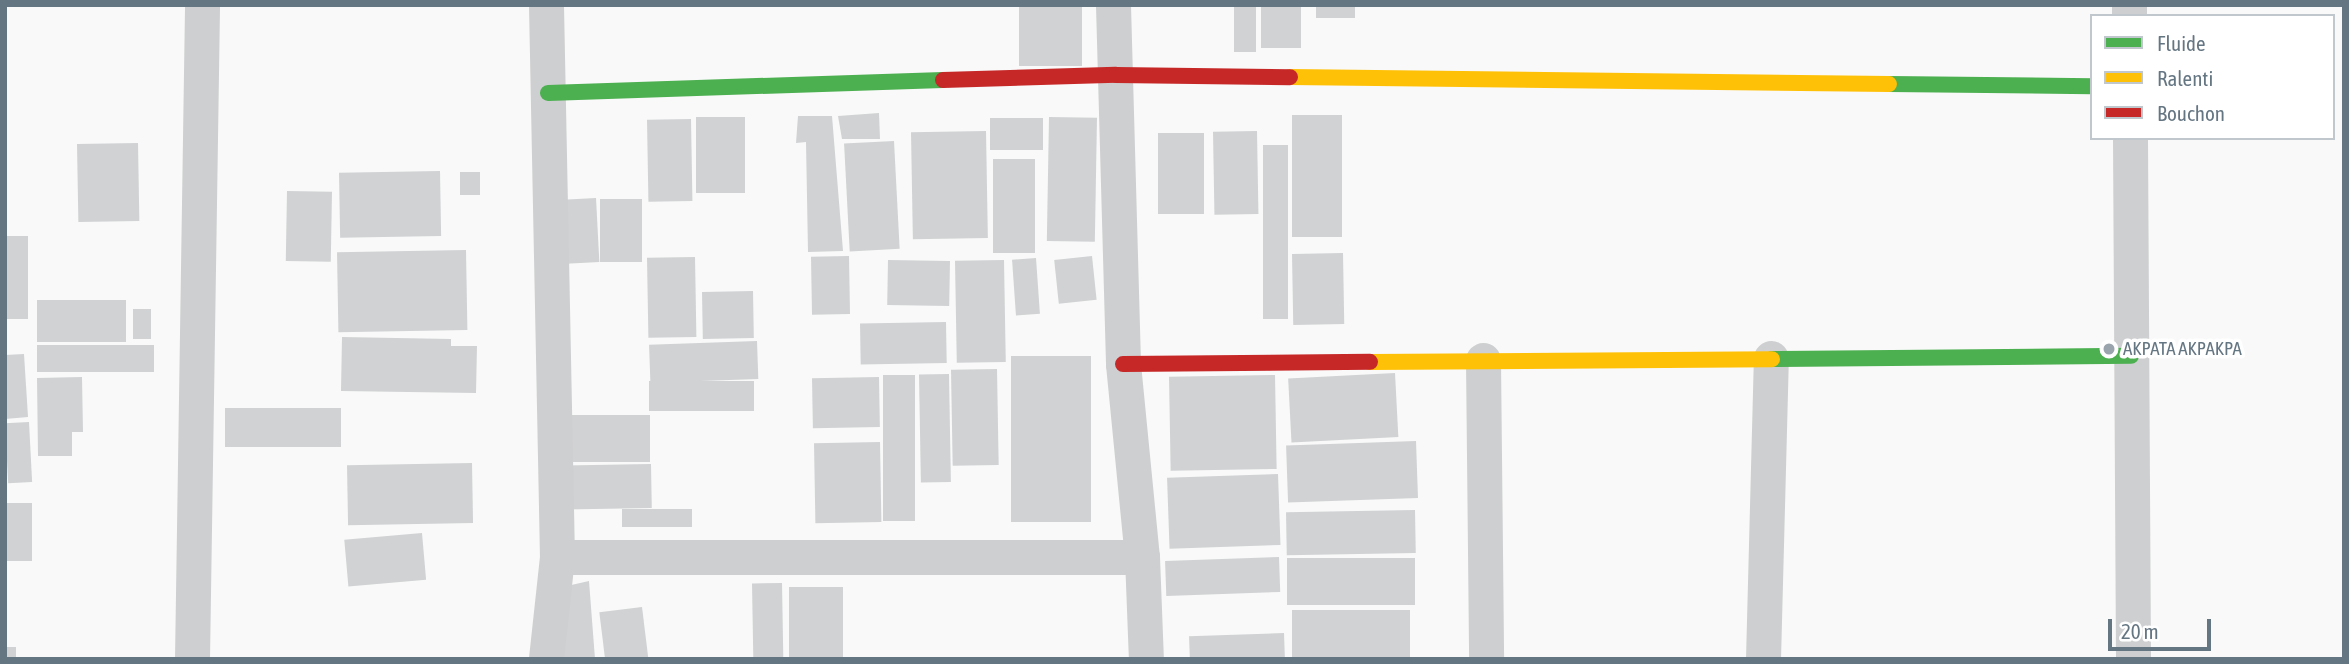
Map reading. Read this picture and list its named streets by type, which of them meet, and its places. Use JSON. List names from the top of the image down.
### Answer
{
  "places": ["AKPATA AKPAKPA"],
  "legend": ["Fluide", "Ralenti", "Bouchon"],
  "scale_bar": "20 m"
}
